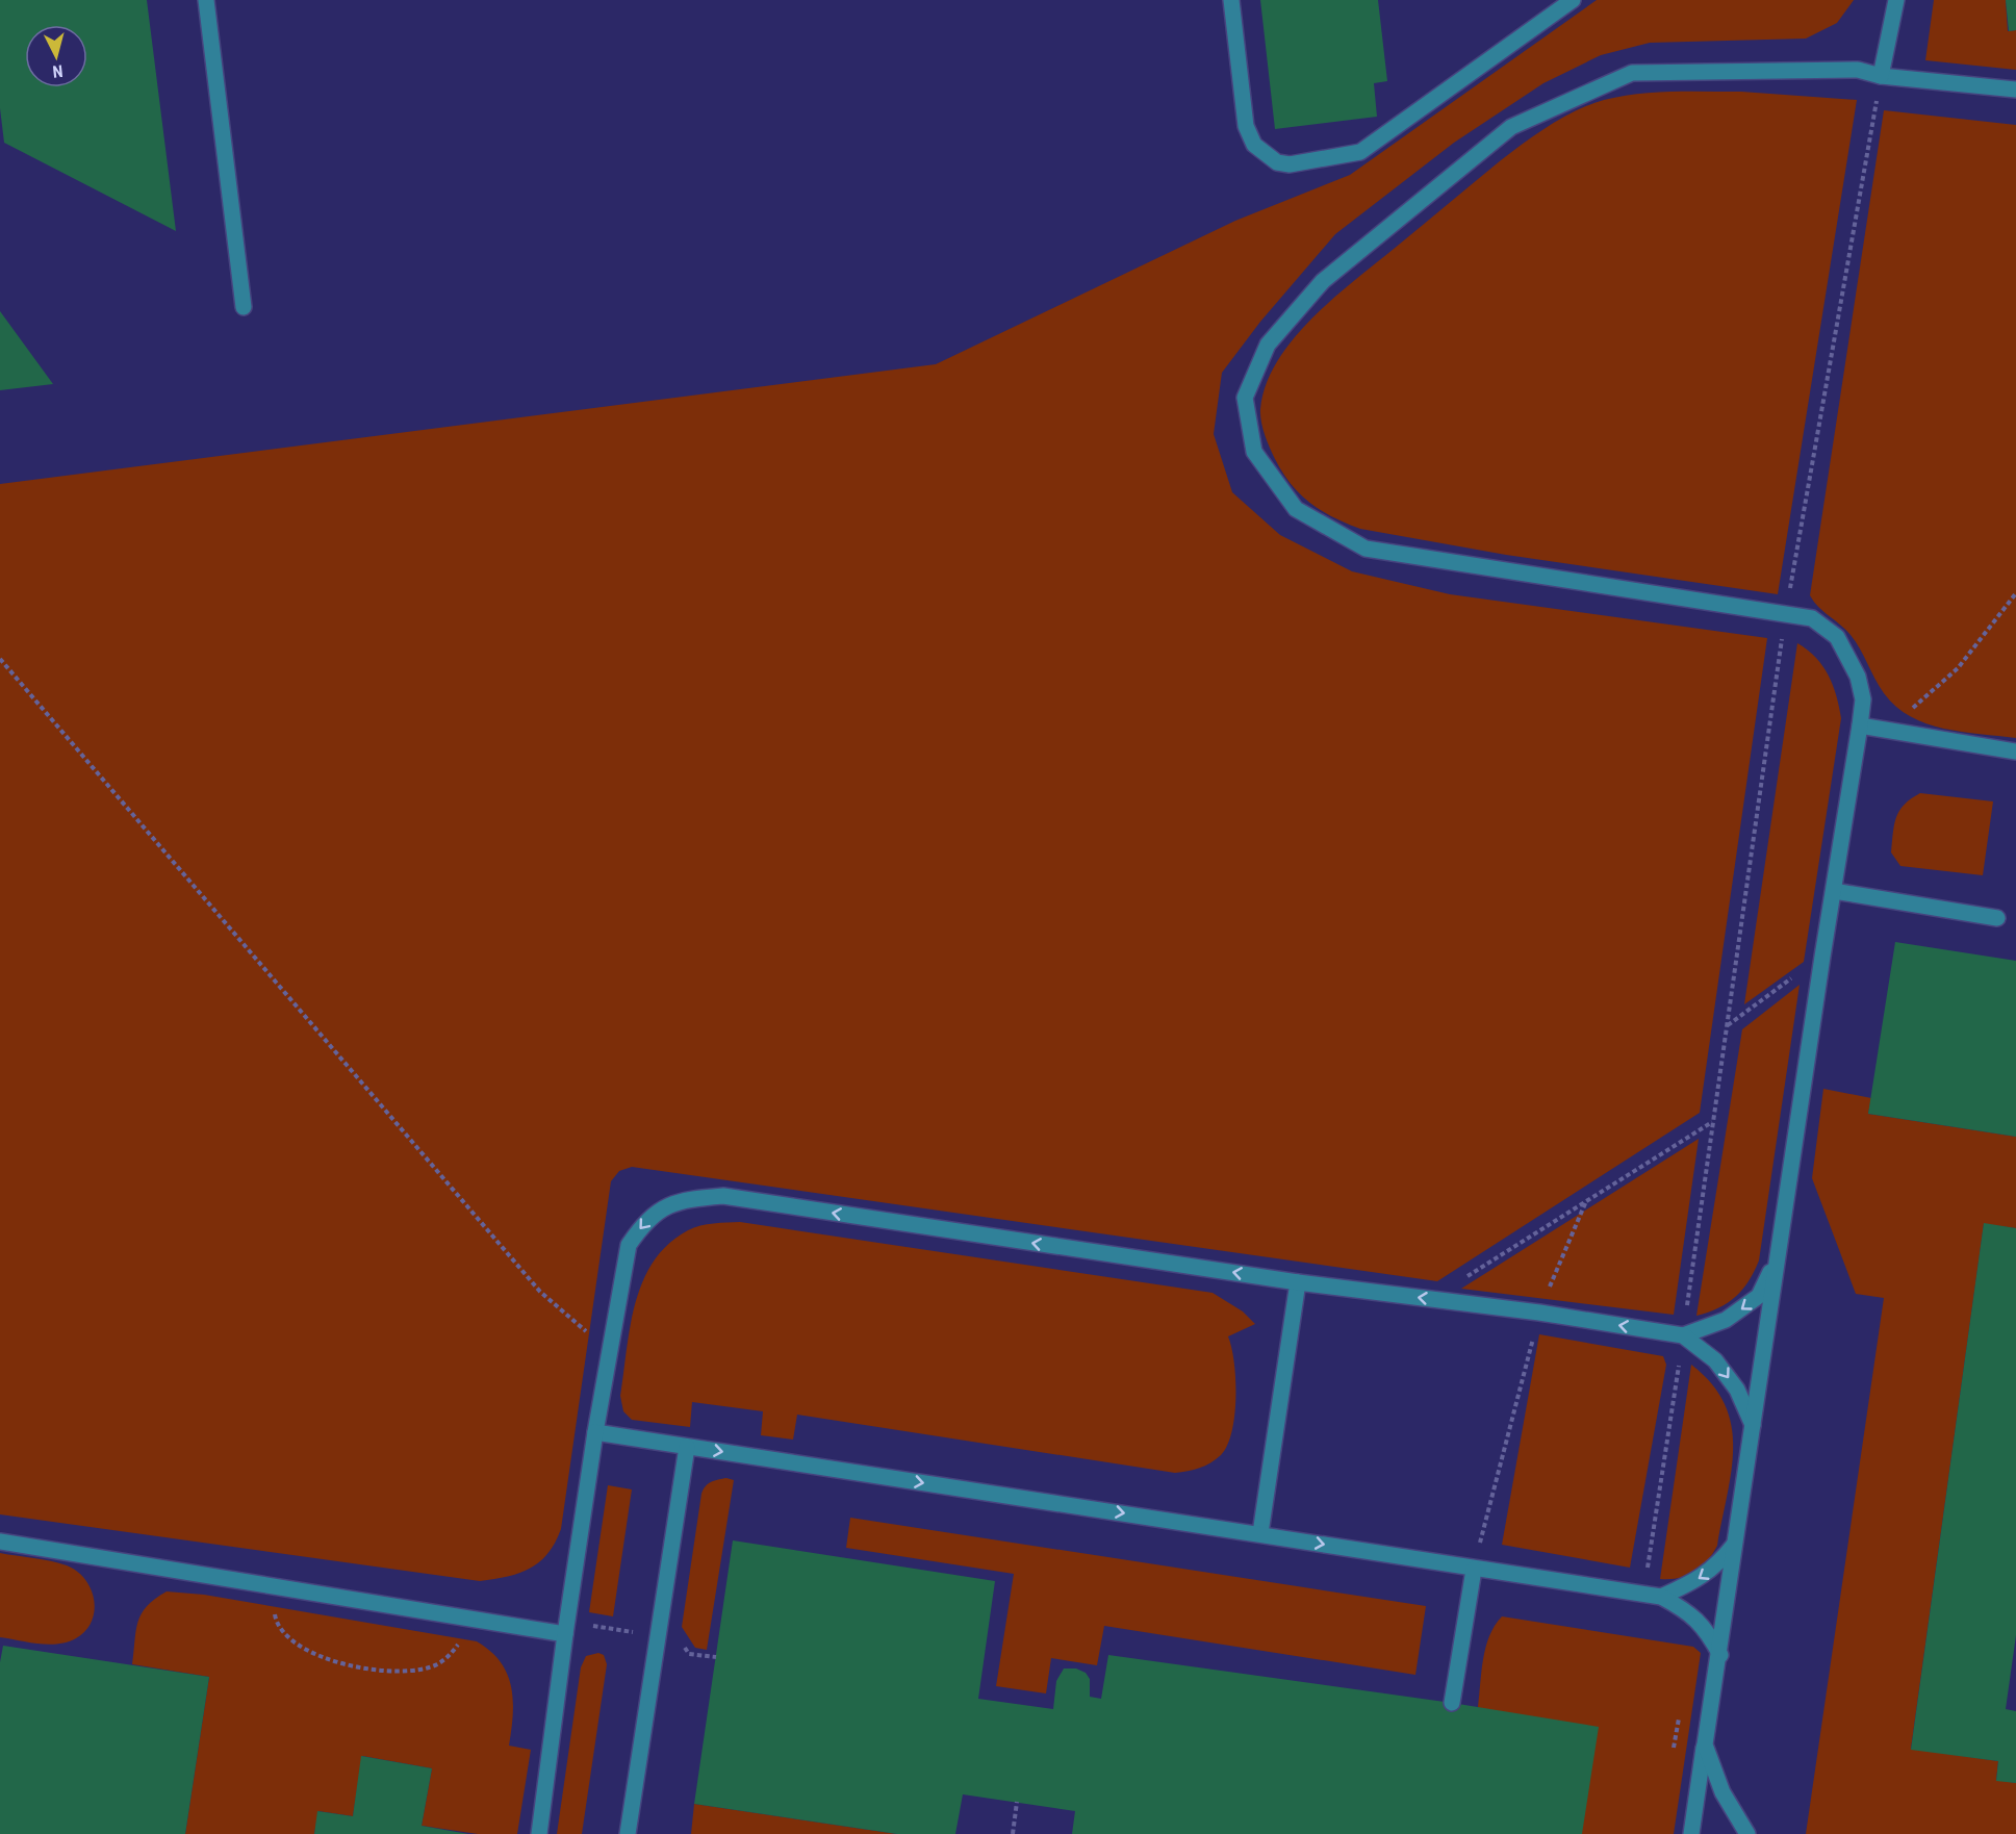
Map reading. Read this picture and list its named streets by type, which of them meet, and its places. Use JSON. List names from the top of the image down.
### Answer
{
  "north": "bottom"
}
